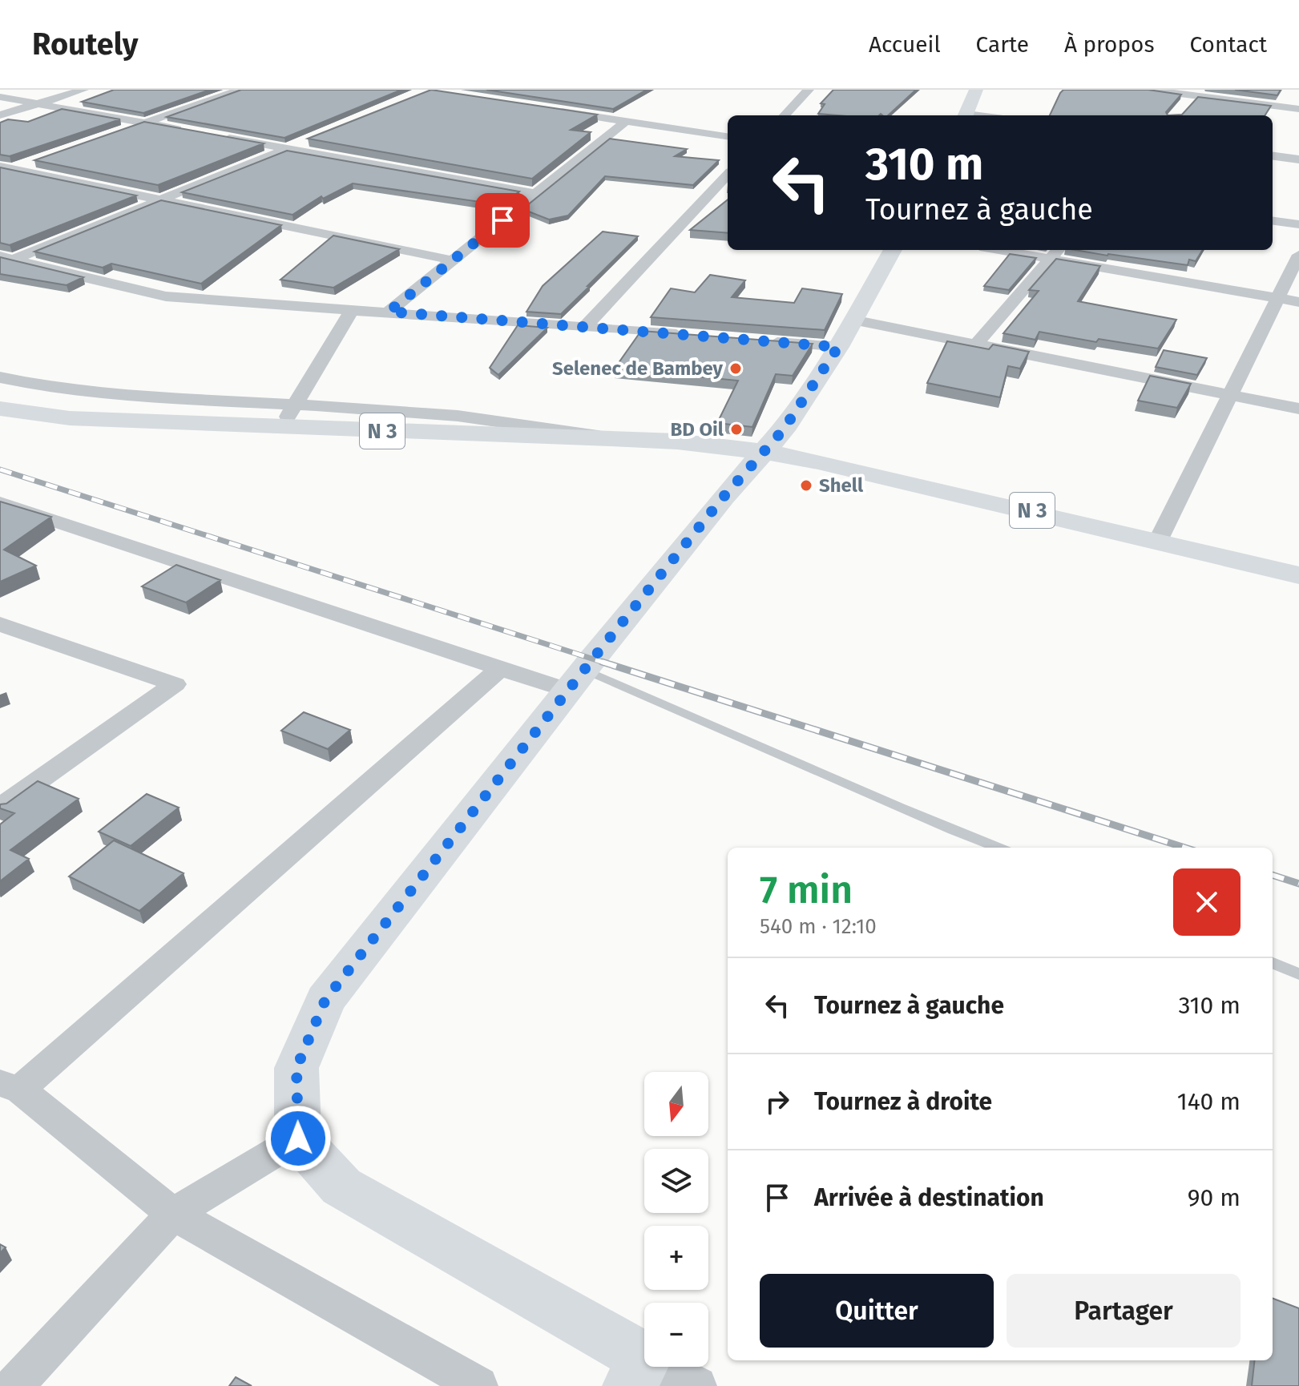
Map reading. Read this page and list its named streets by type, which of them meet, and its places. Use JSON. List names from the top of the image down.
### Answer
{
  "streets": {
    "main road": ["N 3"]
  },
  "places": ["Selenec de Bambey", "BD Oil", "Shell"],
  "north": "bottom",
  "page": {
    "header": "Routely",
    "nav": [
      "Accueil",
      "Carte",
      "À propos",
      "Contact"
    ],
    "turn": ["310 m", "Tournez à gauche"],
    "heading": ["7 min", "540 m · 12:10"],
    "list": [
      {
        "name": "Tournez à gauche",
        "value": "310 m"
      },
      {
        "name": "Tournez à droite",
        "value": "140 m"
      },
      {
        "name": "Arrivée à destination",
        "value": "90 m"
      }
    ],
    "map_buttons": ["+", "−"],
    "buttons": ["Quitter", "Partager"]
  }
}
